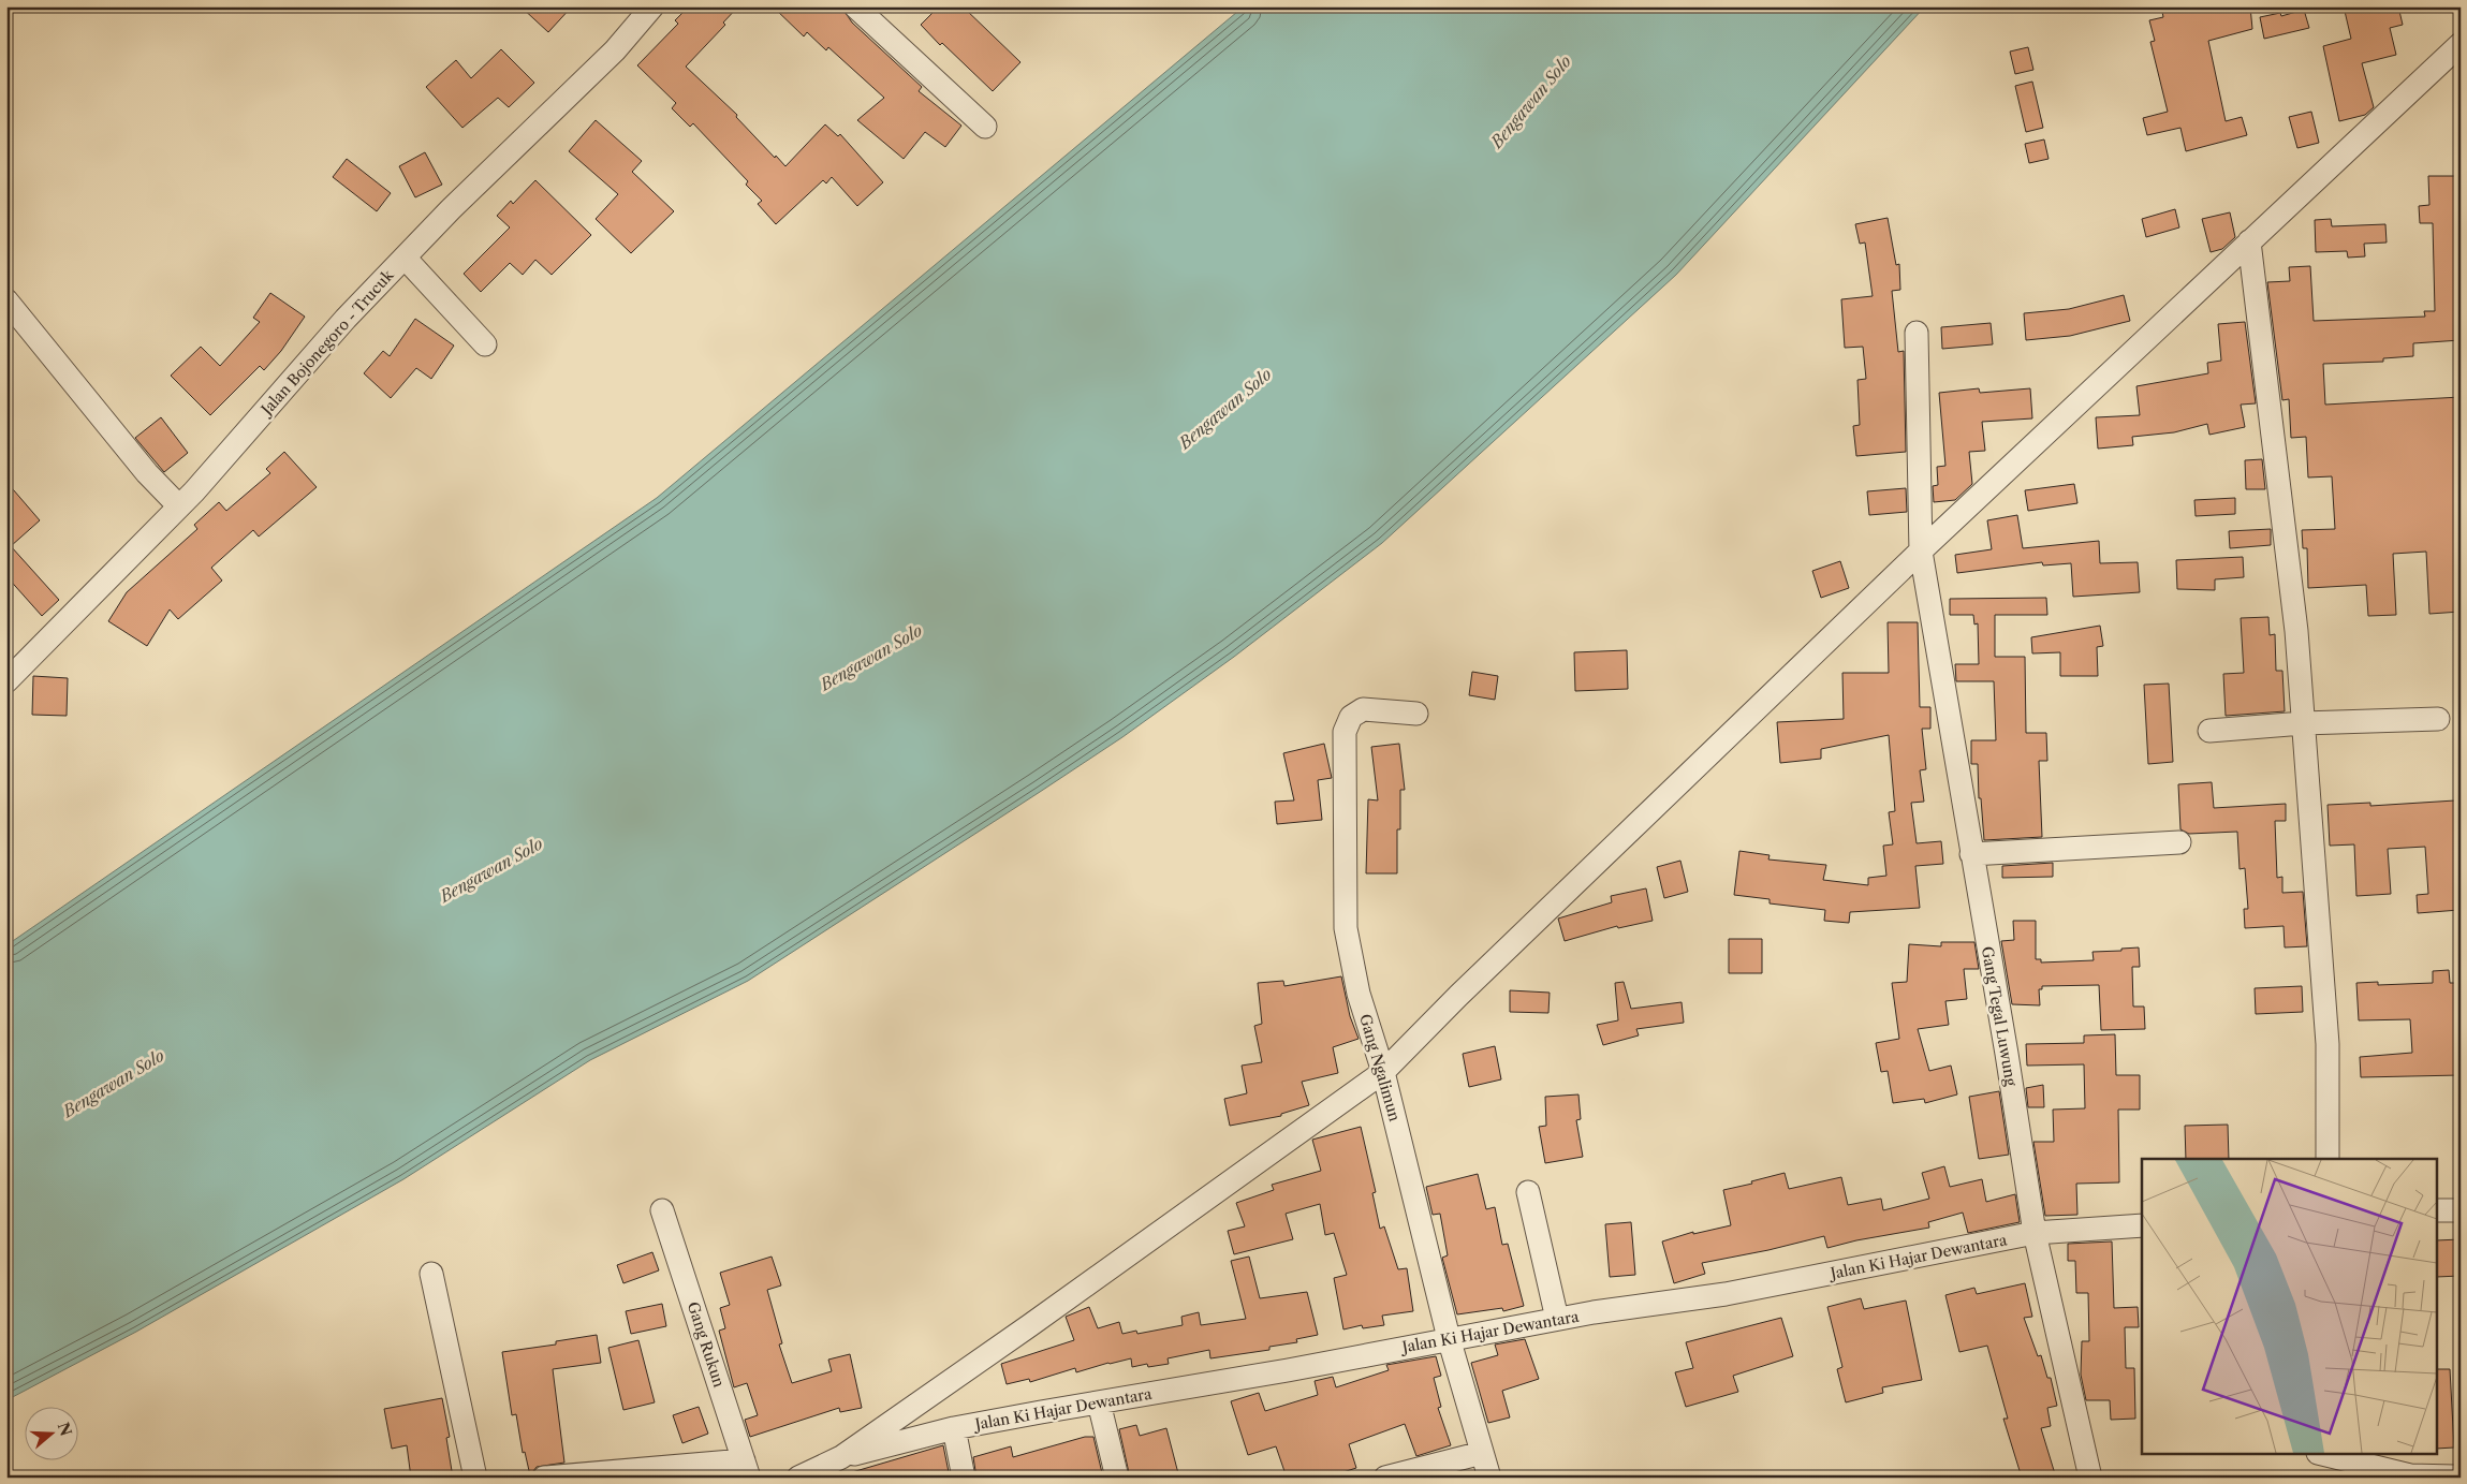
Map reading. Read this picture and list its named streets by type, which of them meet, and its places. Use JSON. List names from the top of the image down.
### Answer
{
  "streets": {
    "street": [
      "Jalan Bojonegoro - Trucuk",
      "Gang Tegal Luwung",
      "Gang Ngalimun",
      "Jalan Ki Hajar Dewantara",
      "Gang Rukun"
    ]
  },
  "crossings": [
    ["Gang Tegal Luwung", "Jalan Ki Hajar Dewantara"],
    ["Gang Ngalimun", "Jalan Ki Hajar Dewantara"]
  ],
  "water": ["Bengawan Solo"],
  "north": "right"
}
